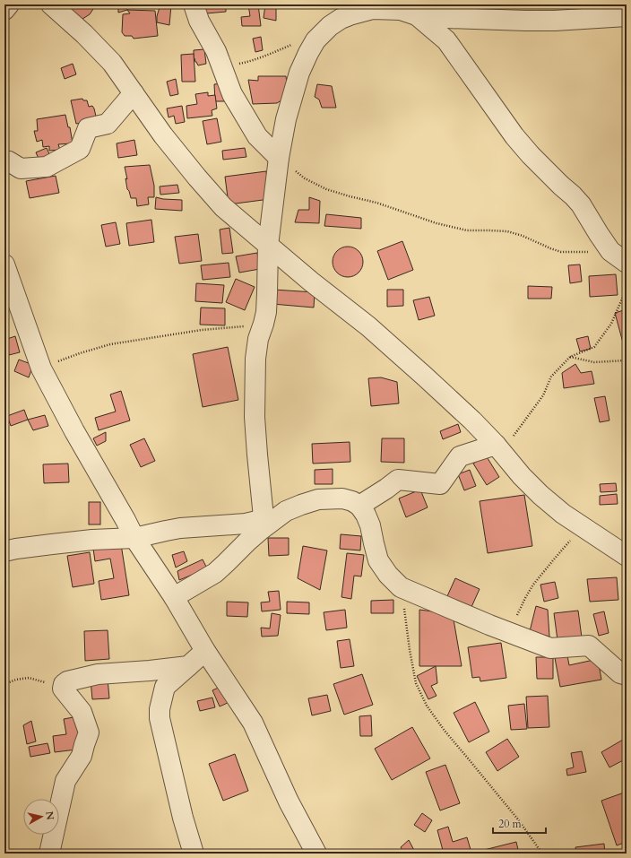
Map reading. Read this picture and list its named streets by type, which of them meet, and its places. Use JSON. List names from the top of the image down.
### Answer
{
  "scale_bar": "20 m",
  "north": "right"
}
